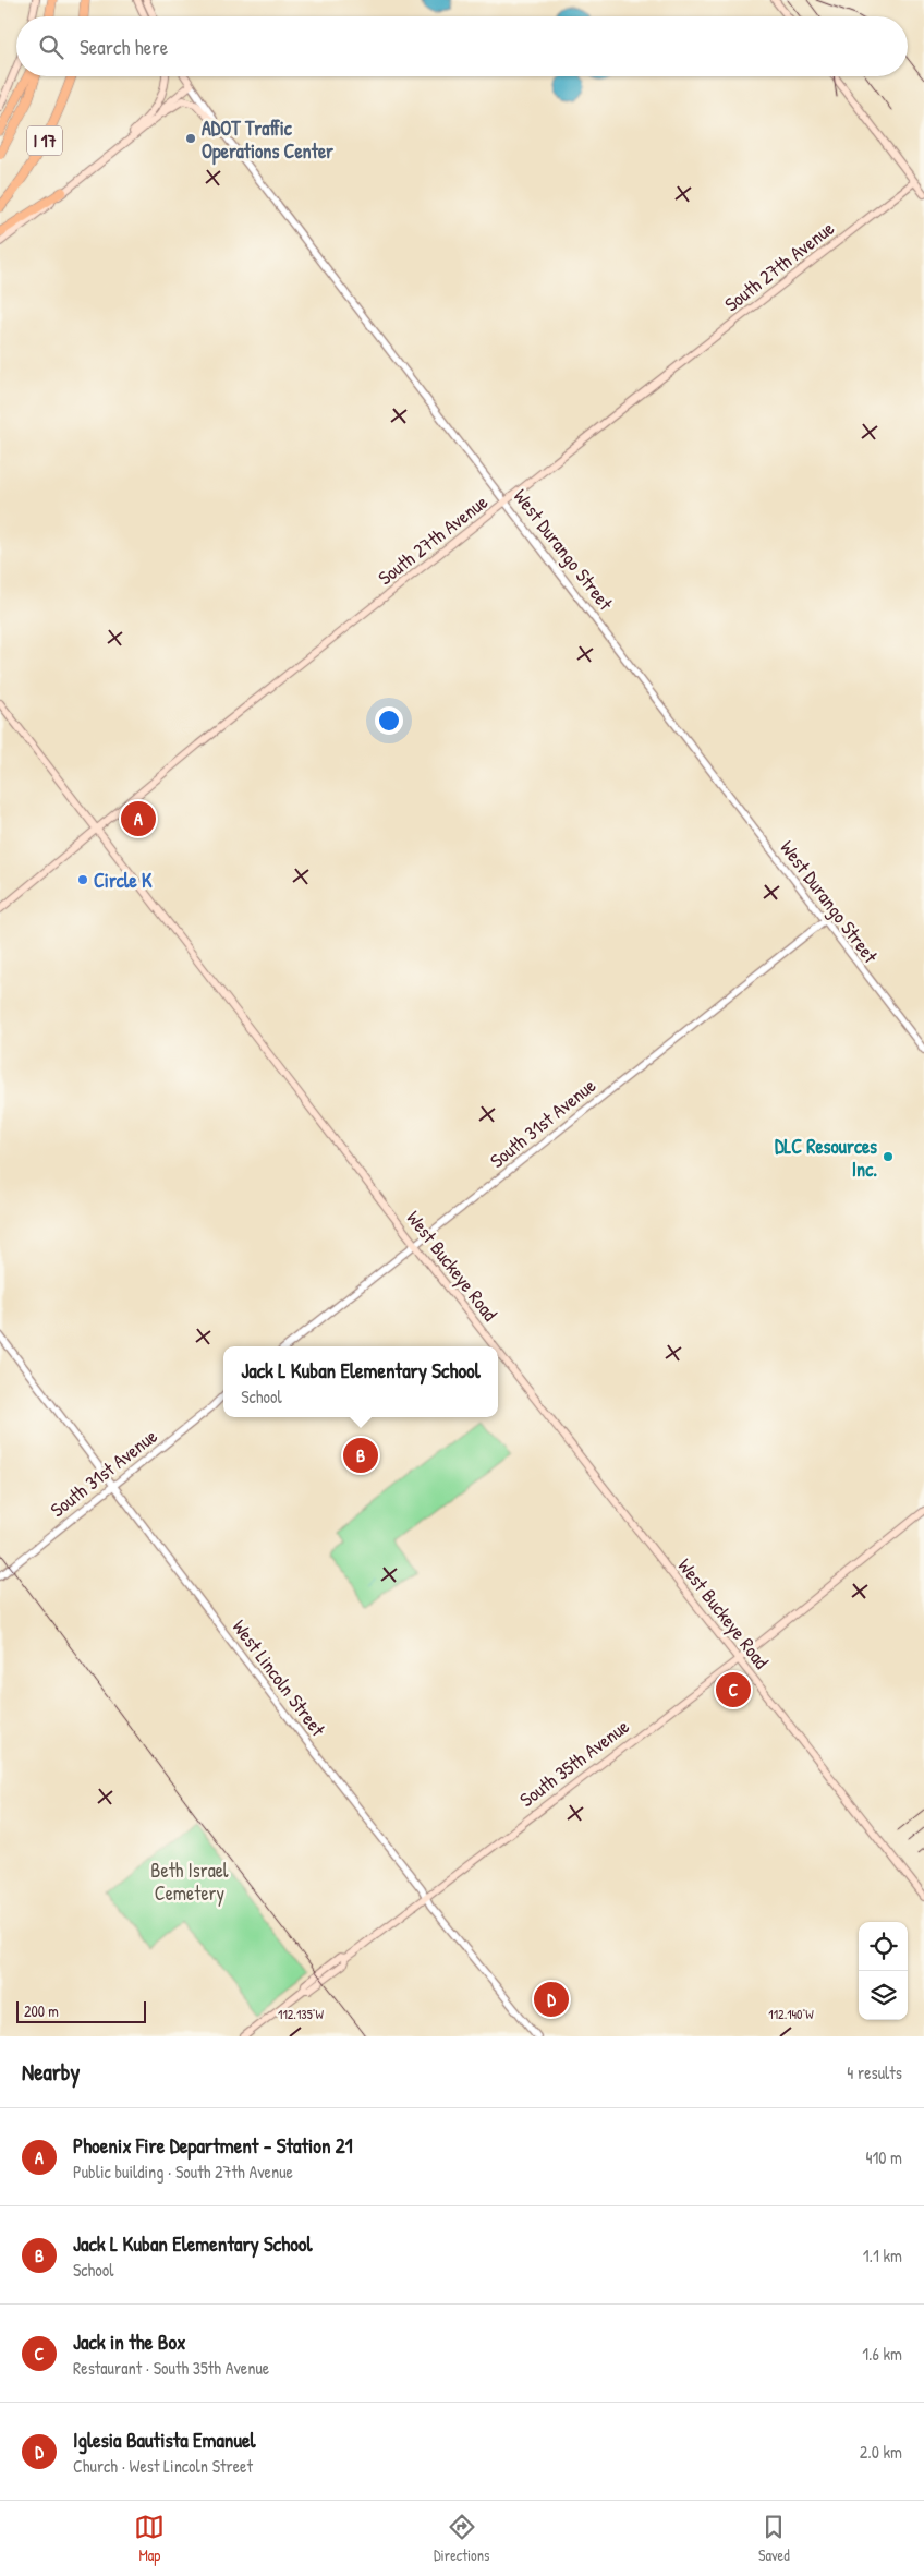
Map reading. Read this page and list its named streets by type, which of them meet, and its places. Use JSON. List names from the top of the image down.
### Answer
{
  "streets": {
    "highway": ["I 17"],
    "main road": [
      "South 27th Avenue",
      "West Durango Street",
      "West Buckeye Road",
      "South 35th Avenue"
    ],
    "street": ["South 31st Avenue", "West Lincoln Street"]
  },
  "crossings": [
    ["South 27th Avenue", "West Durango Street"],
    ["South 27th Avenue", "West Buckeye Road"],
    ["West Durango Street", "South 31st Avenue"],
    ["South 31st Avenue", "West Buckeye Road"],
    ["South 31st Avenue", "West Lincoln Street"],
    ["West Buckeye Road", "South 35th Avenue"],
    ["West Lincoln Street", "South 35th Avenue"]
  ],
  "parks": ["Beth Israel Cemetery"],
  "places": ["ADOT Traffic Operations Center", "Circle K", "DLC Resources Inc."],
  "scale_bar": "200 m",
  "page": {
    "search": "Search here",
    "pins": [
      "A",
      "B",
      "C",
      "D"
    ],
    "popup": ["Jack L Kuban Elementary School", "School"],
    "scale": "200 m",
    "heading": ["Nearby", "4 results"],
    "list": [
      {
        "mark": "A",
        "name": "Phoenix Fire Department - Station 21",
        "note": "Public building · South 27th Avenue",
        "value": "410 m"
      },
      {
        "mark": "B",
        "name": "Jack L Kuban Elementary School",
        "note": "School",
        "value": "1.1 km"
      },
      {
        "mark": "C",
        "name": "Jack in the Box",
        "note": "Restaurant · South 35th Avenue",
        "value": "1.6 km"
      },
      {
        "mark": "D",
        "name": "Iglesia Bautista Emanuel",
        "note": "Church · West Lincoln Street",
        "value": "2.0 km"
      }
    ],
    "nav": ["Map", "Directions", "Saved"]
  },
  "coordinates": ["112.135°W", "112.140°W"]
}
